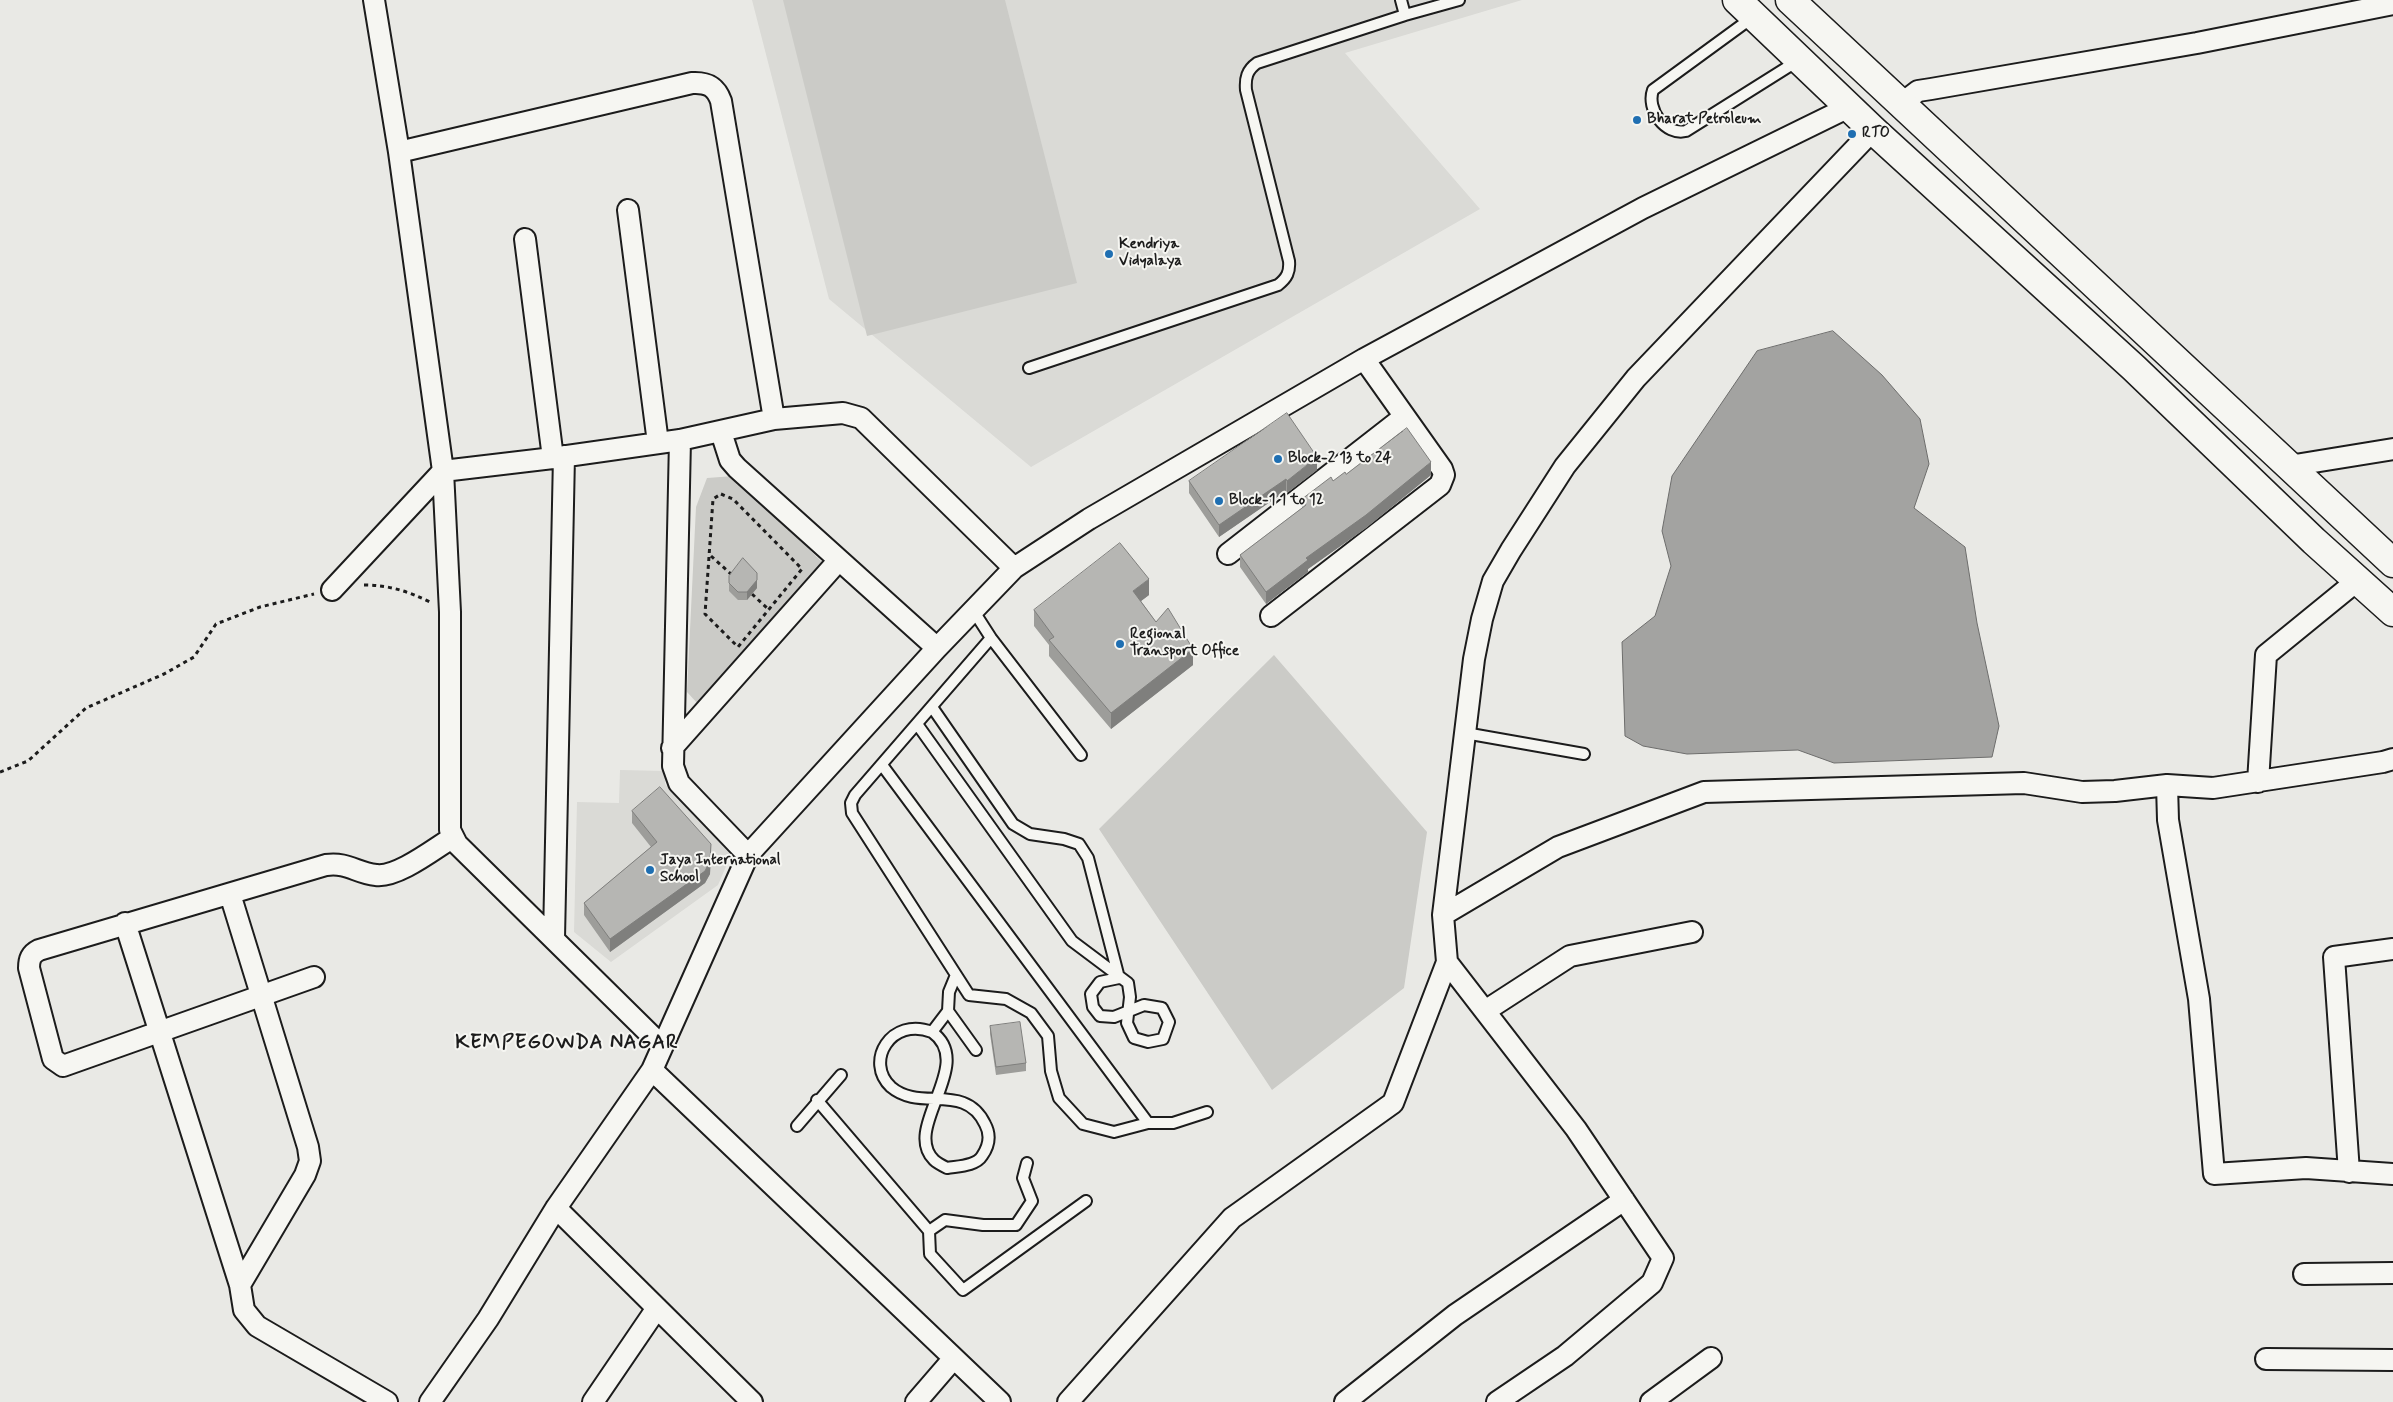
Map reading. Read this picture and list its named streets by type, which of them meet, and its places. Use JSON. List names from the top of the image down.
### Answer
{
  "districts": ["KEMPEGOWDA NAGAR"],
  "places": [
    "Bharat Petroleum",
    "RTO",
    "Kendriya Vidyalaya",
    "Block-2 13 to 24",
    "Block-1 1 to 12",
    "Regional Transport Office",
    "Jaya International School"
  ]
}
